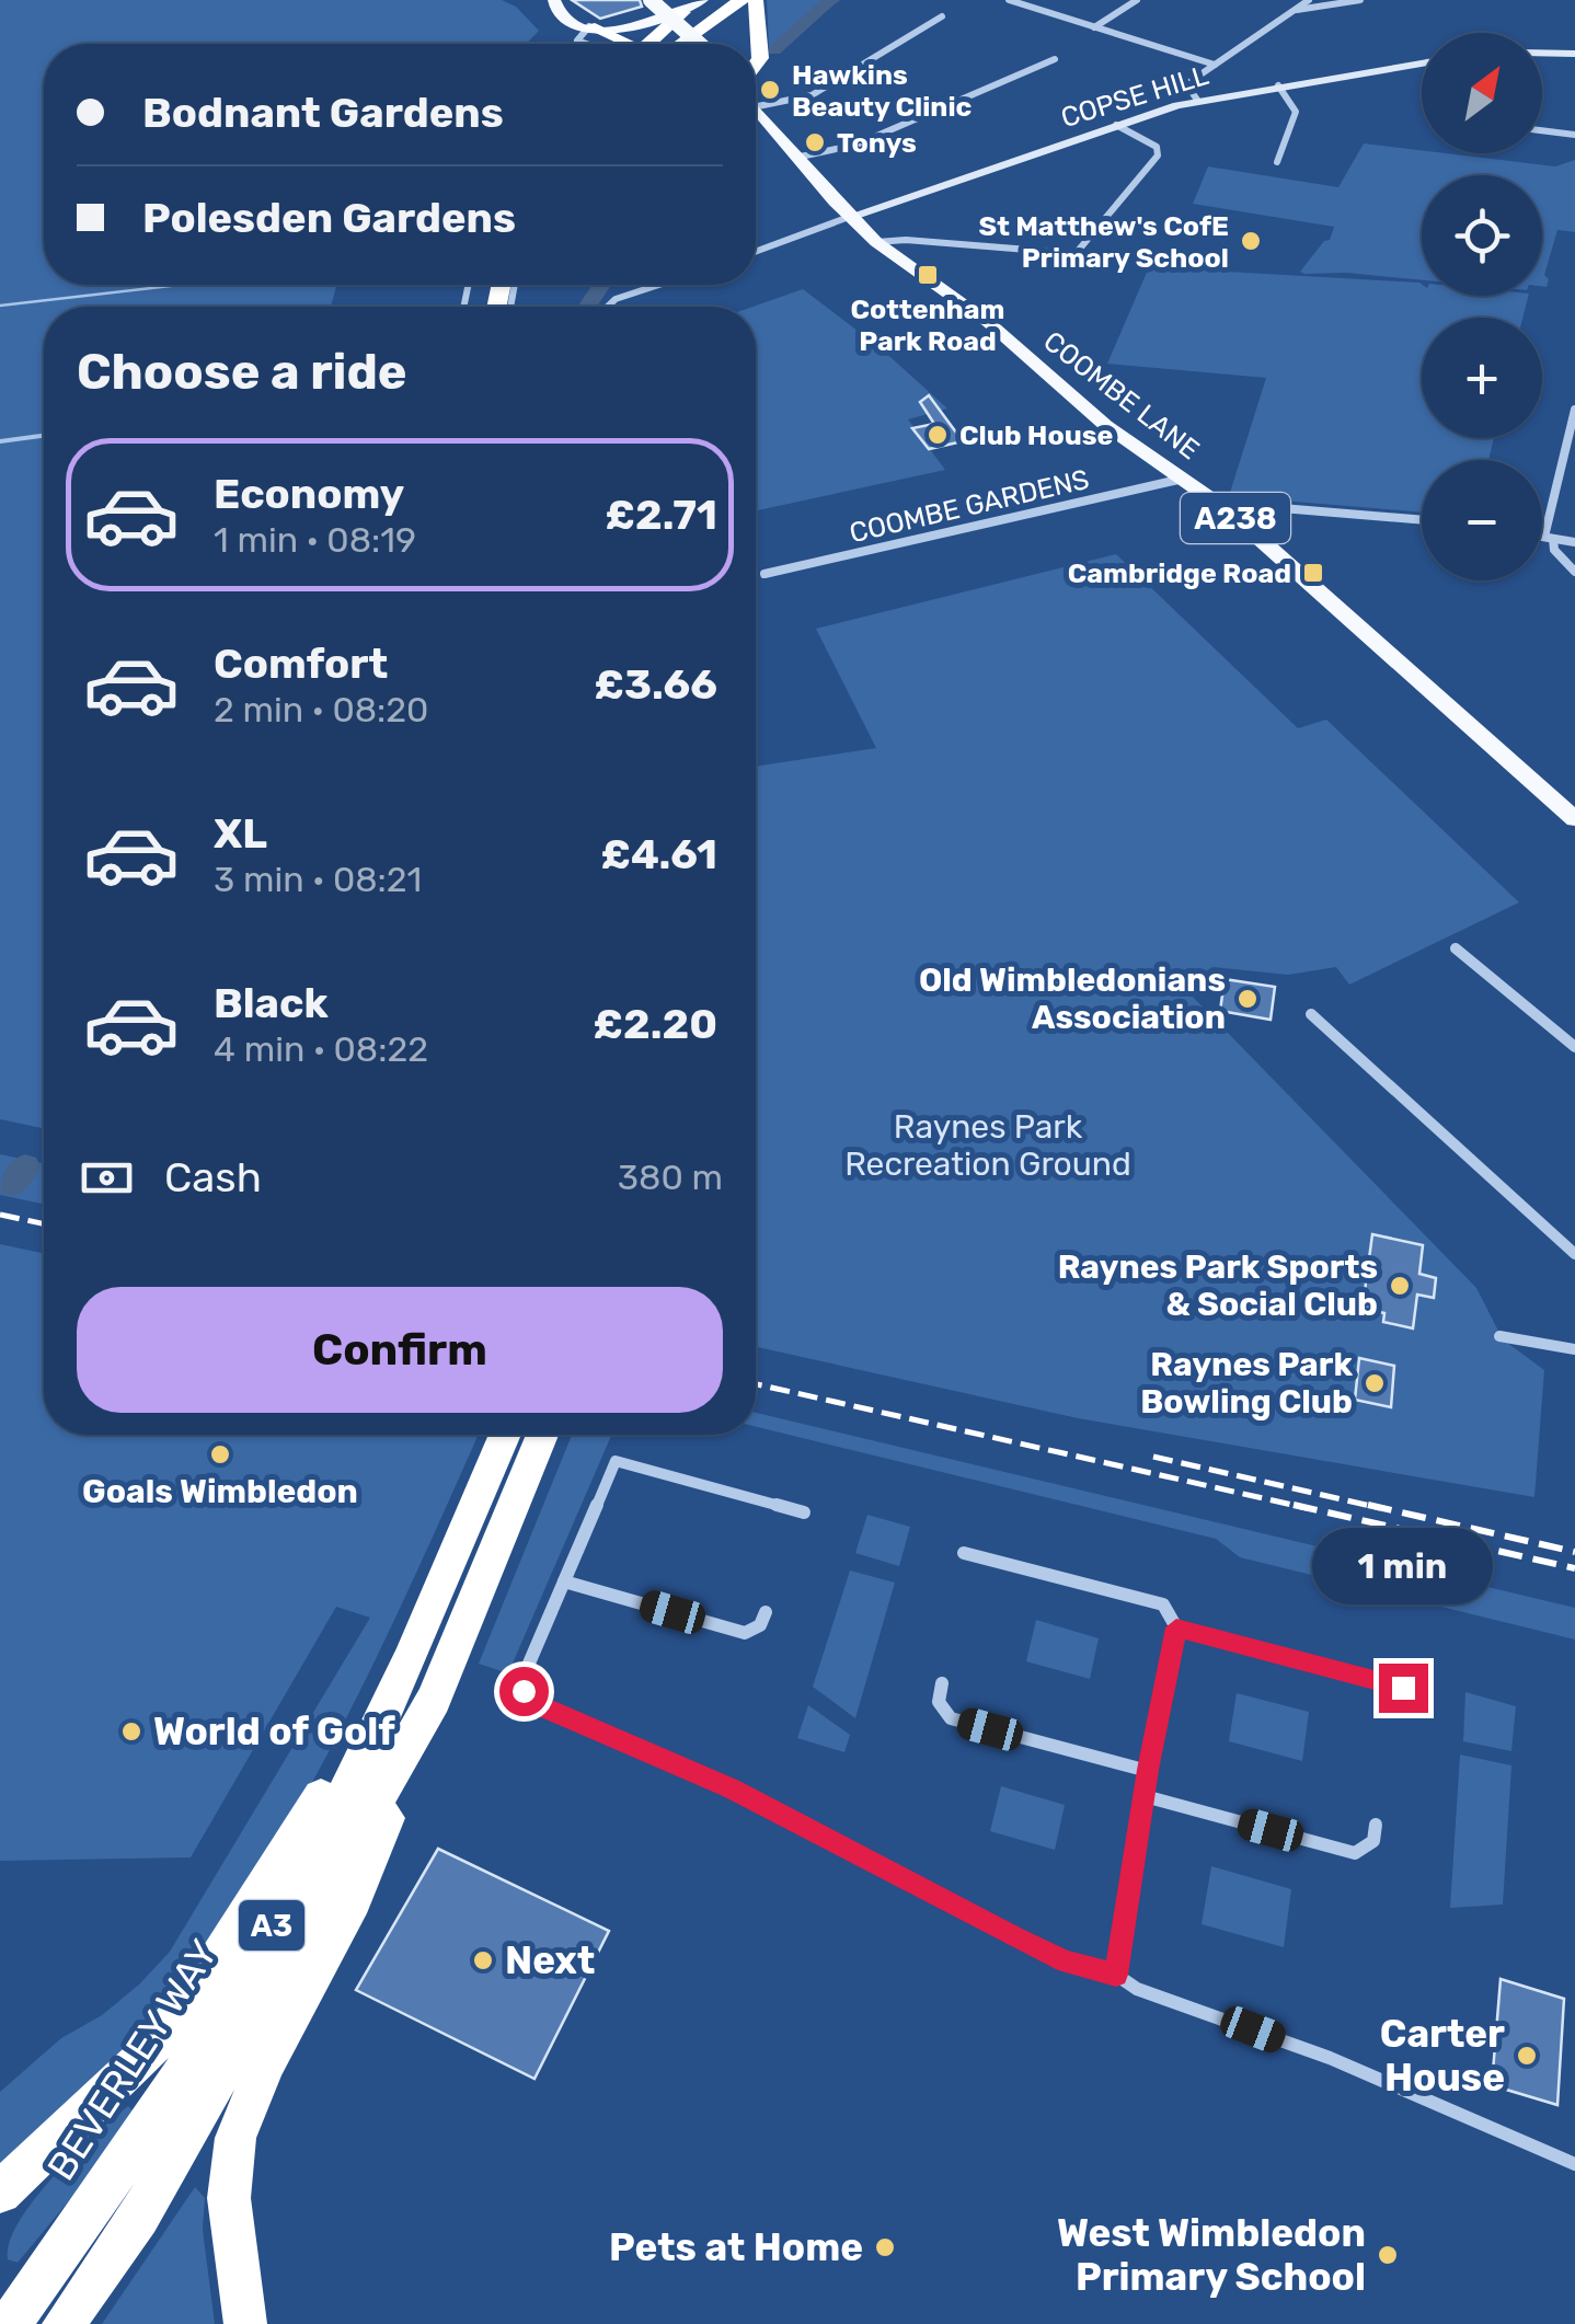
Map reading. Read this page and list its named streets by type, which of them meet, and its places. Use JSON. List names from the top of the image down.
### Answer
{
  "streets": {
    "highway": ["A3", "BEVERLEY WAY"],
    "main road": ["COOMBE LANE", "A238"],
    "street": ["COPSE HILL", "COOMBE GARDENS"]
  },
  "crossings": [
    ["COPSE HILL", "COOMBE LANE"],
    ["COOMBE LANE", "COOMBE GARDENS"]
  ],
  "parks": ["Raynes Park Recreation Ground"],
  "places": {
    "other": [
      "Hawkins Beauty Clinic",
      "Tonys",
      "St Matthew's CofE Primary School",
      "Club House",
      "Old Wimbledonians Association",
      "Raynes Park Sports & Social Club",
      "Raynes Park Bowling Club",
      "Goals Wimbledon",
      "World of Golf",
      "Next",
      "Carter House",
      "Pets at Home",
      "West Wimbledon Primary School"
    ],
    "transit": ["Cottenham Park Road", "Cambridge Road"]
  },
  "north": "top right",
  "page": {
    "map_buttons": ["+", "−"],
    "banner": ["Bodnant Gardens", "Polesden Gardens"],
    "heading": "Choose a ride",
    "list": [
      {
        "name": "Economy",
        "note": "1 min · 08:19",
        "value": "£2.71"
      },
      {
        "name": "Comfort",
        "note": "2 min · 08:20",
        "value": "£3.66"
      },
      {
        "name": "XL",
        "note": "3 min · 08:21",
        "value": "£4.61"
      },
      {
        "name": "Black",
        "note": "4 min · 08:22",
        "value": "£2.20"
      }
    ],
    "pay": ["Cash", "380 m"],
    "buttons": "Confirm",
    "bubble": "1 min"
  }
}
